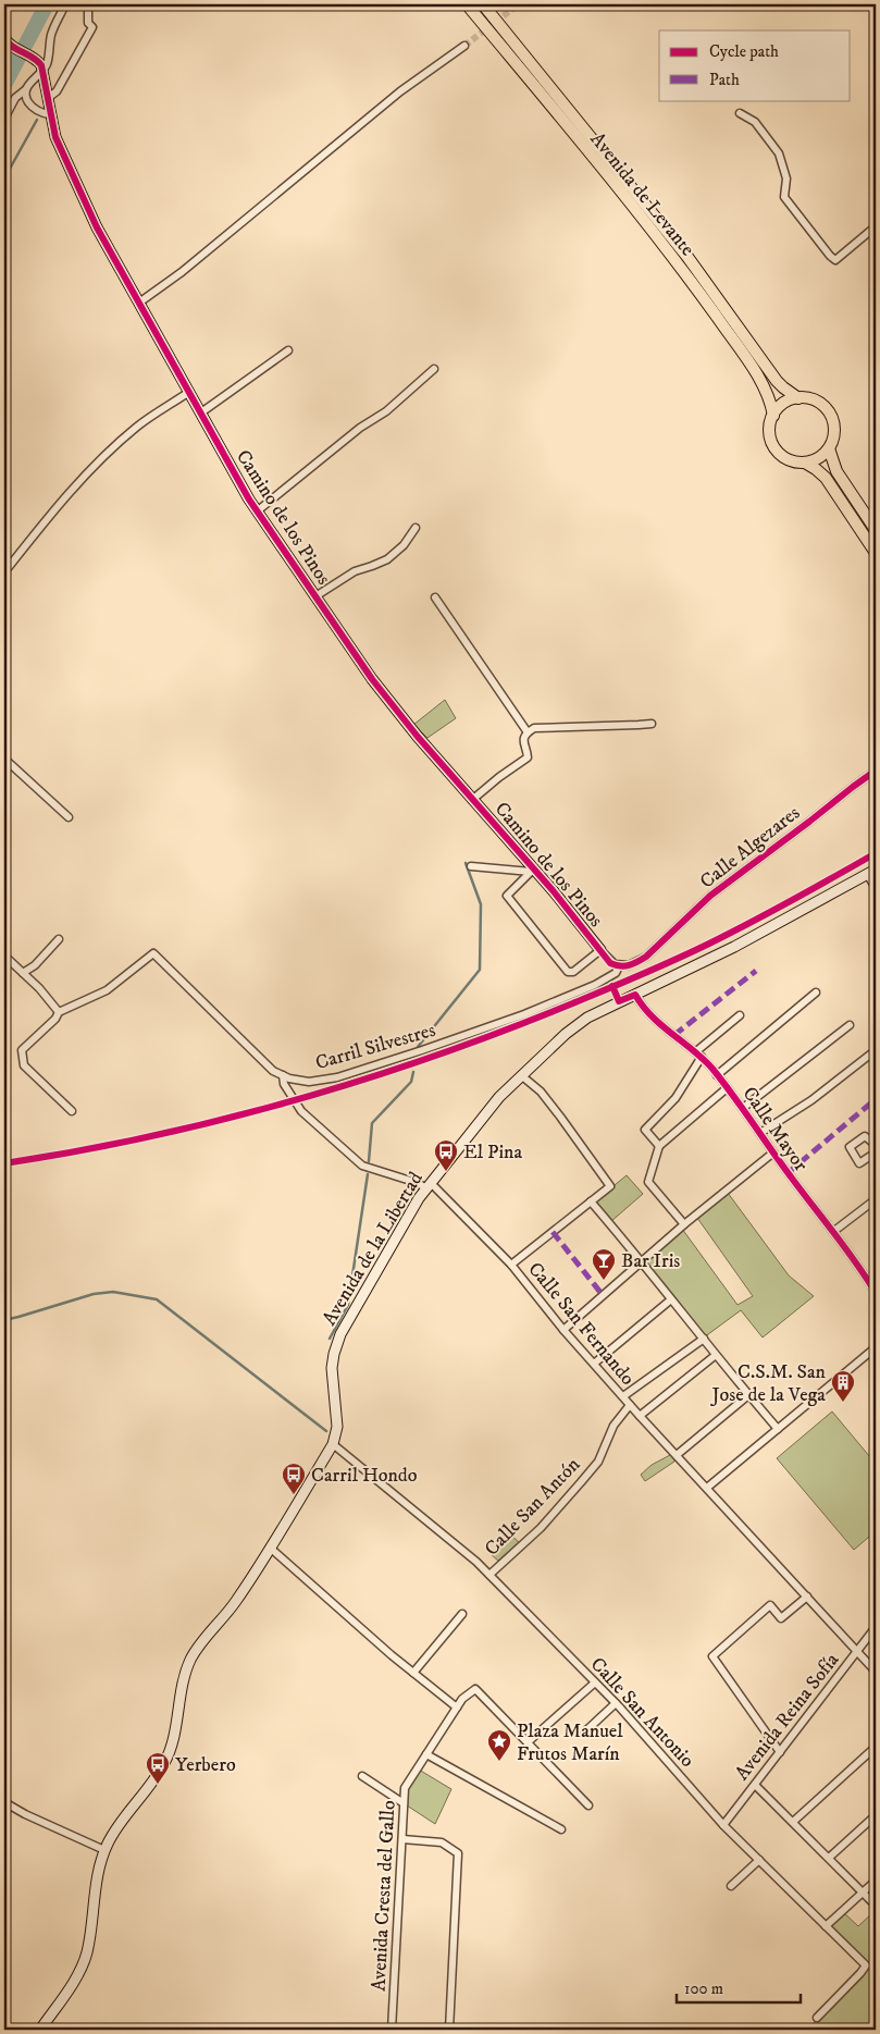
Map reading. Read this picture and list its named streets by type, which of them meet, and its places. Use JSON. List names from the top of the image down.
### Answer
{
  "streets": {
    "main road": ["Avenida de Levante", "Camino de los Pinos", "Avenida de la Libertad"],
    "street": [
      "Calle Algezares",
      "Carril Silvestres",
      "Calle Mayor",
      "Calle San Fernando",
      "Calle San Antón",
      "Calle San Antonio",
      "Avenida Reina Sofía",
      "Avenida Cresta del Gallo"
    ]
  },
  "crossings": [
    ["Camino de los Pinos", "Calle Algezares"],
    ["Camino de los Pinos", "Carril Silvestres"],
    ["Calle Algezares", "Carril Silvestres"],
    ["Calle Mayor", "Avenida de la Libertad"],
    ["Avenida de la Libertad", "Calle San Fernando"],
    ["Avenida de la Libertad", "Calle San Antonio"],
    ["Calle San Fernando", "Calle San Antón"],
    ["Calle San Fernando", "Avenida Reina Sofía"],
    ["Calle San Antón", "Calle San Antonio"],
    ["Calle San Antonio", "Avenida Reina Sofía"]
  ],
  "places": {
    "bus stop": ["El Pina", "Carril Hondo", "Yerbero"],
    "bar": ["Bar Iris"],
    "building": ["C.S.M. San Jose de la Vega"],
    "place": ["Plaza Manuel Frutos Marín"]
  },
  "legend": ["Cycle path", "Path"],
  "scale_bar": "100 m"
}
